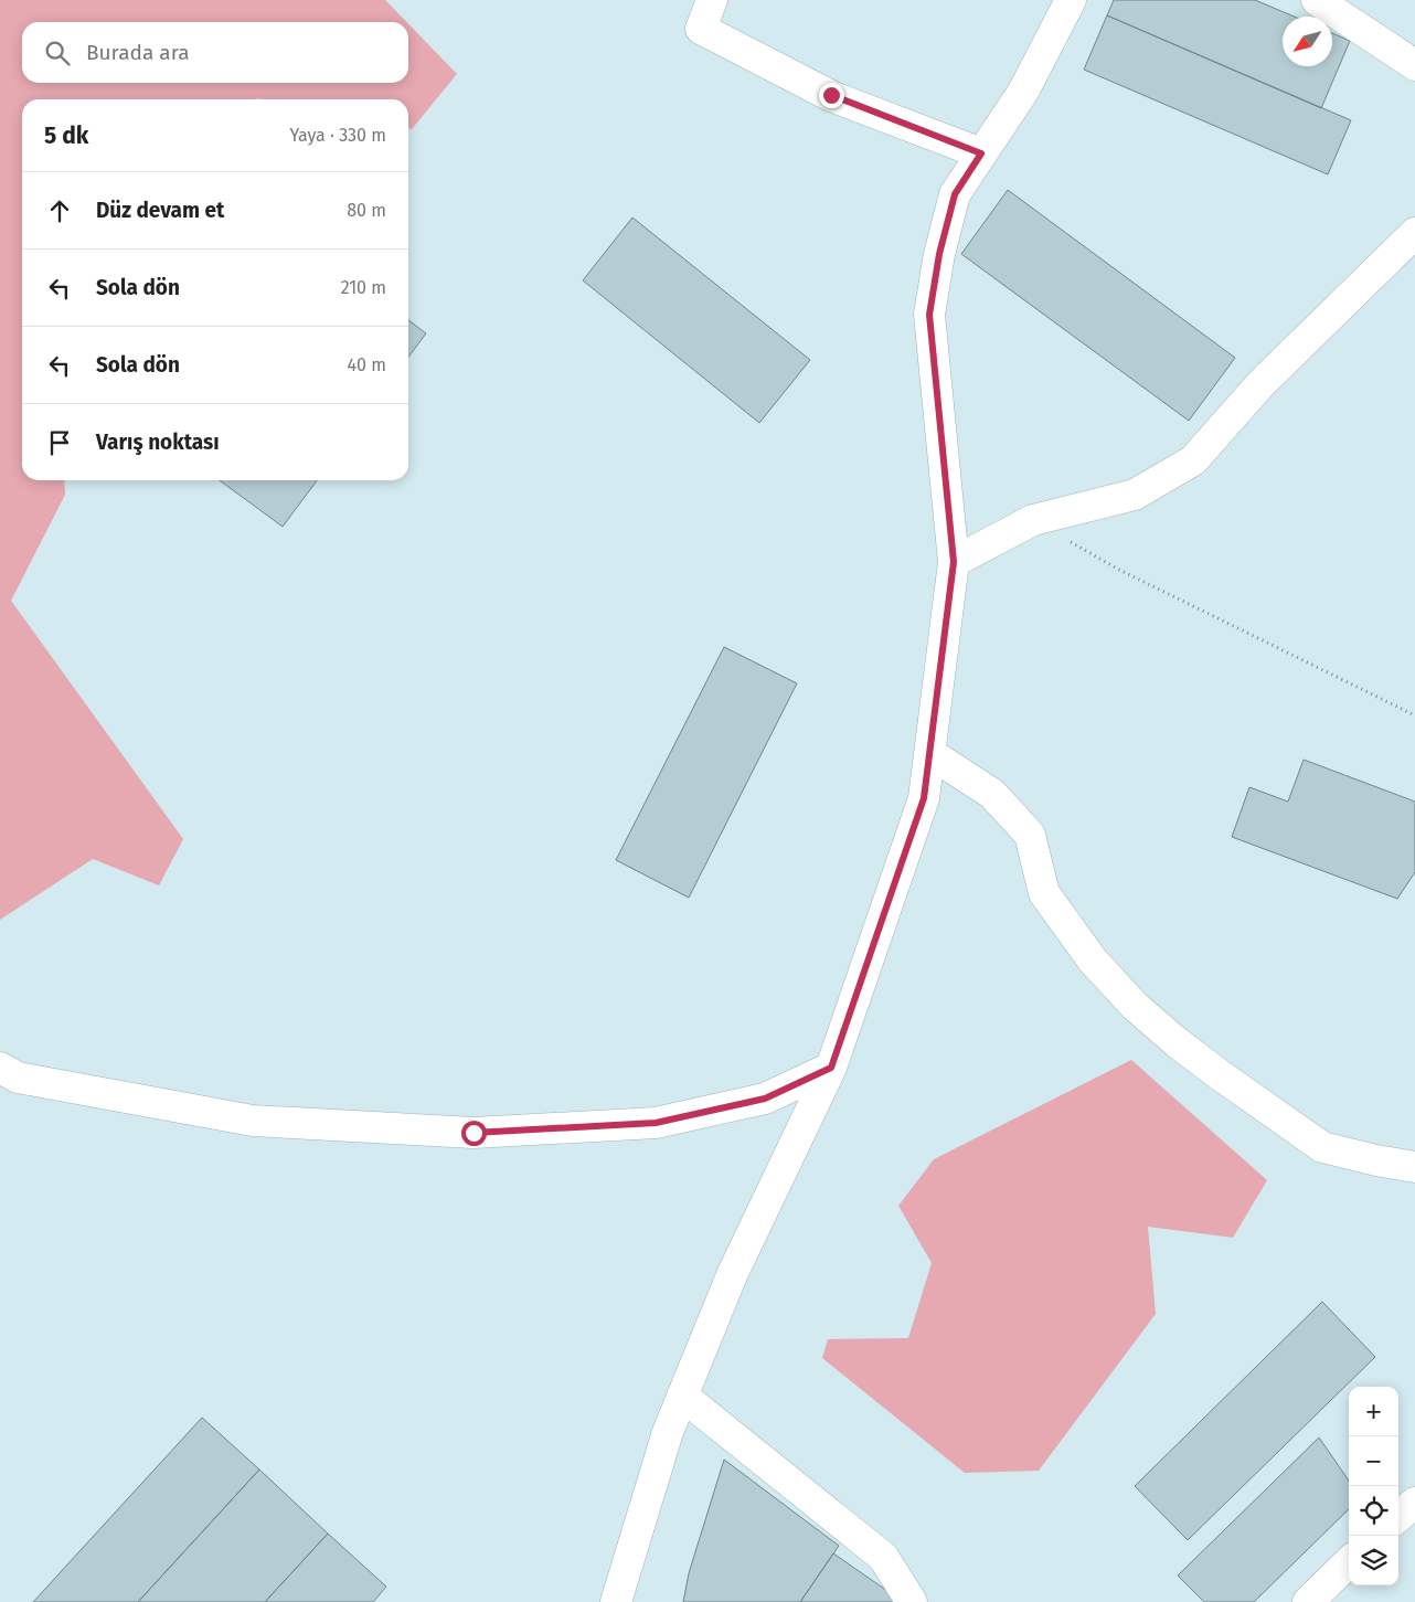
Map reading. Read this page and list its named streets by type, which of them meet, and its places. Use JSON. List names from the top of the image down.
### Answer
{
  "north": "bottom left",
  "page": {
    "search": "Burada ara",
    "heading": ["5 dk", "Yaya · 330 m"],
    "list": [
      ["Düz devam et", "80 m"],
      ["Sola dön", "210 m"],
      ["Sola dön", "40 m"],
      "Varış noktası"
    ],
    "map_buttons": ["+", "−"]
  }
}
